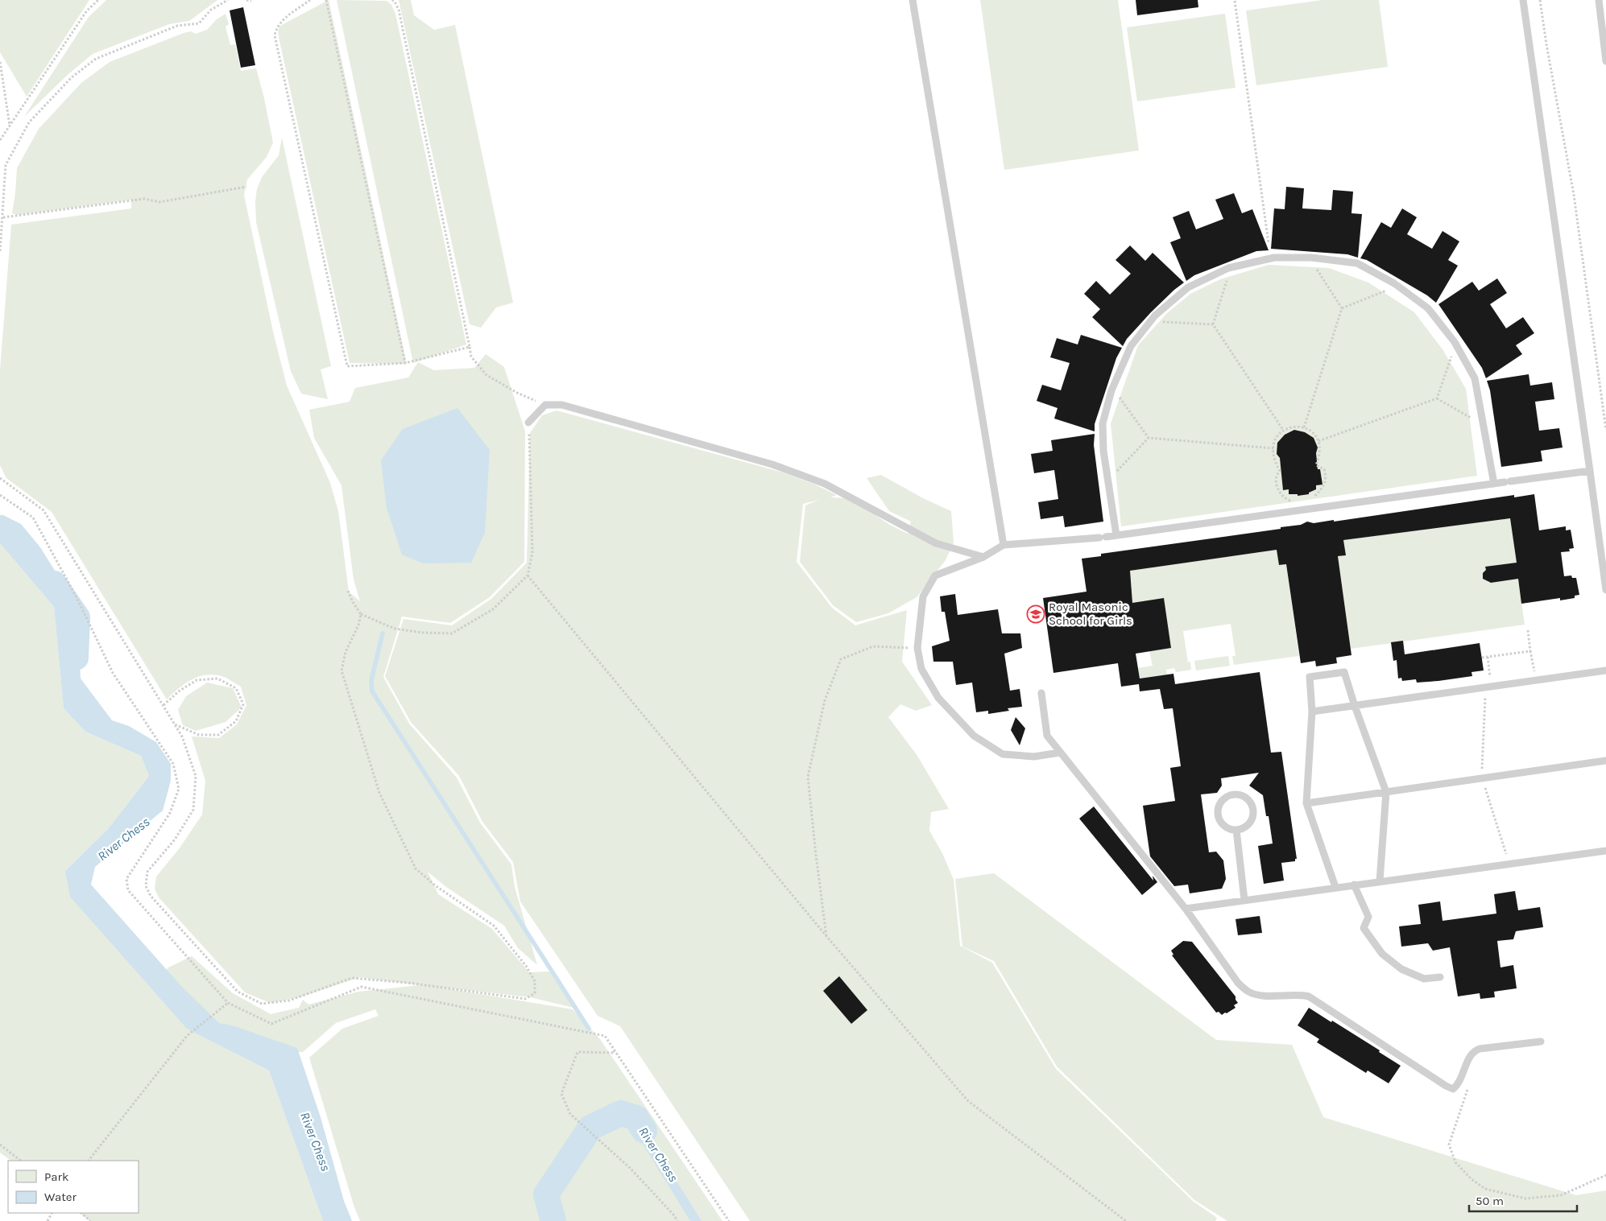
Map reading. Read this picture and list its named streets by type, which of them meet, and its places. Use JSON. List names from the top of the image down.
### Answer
{
  "water": ["River Chess"],
  "places": {
    "school or university": ["Royal Masonic School for Girls"]
  },
  "legend": ["Park", "Water"],
  "scale_bar": "50 m"
}
